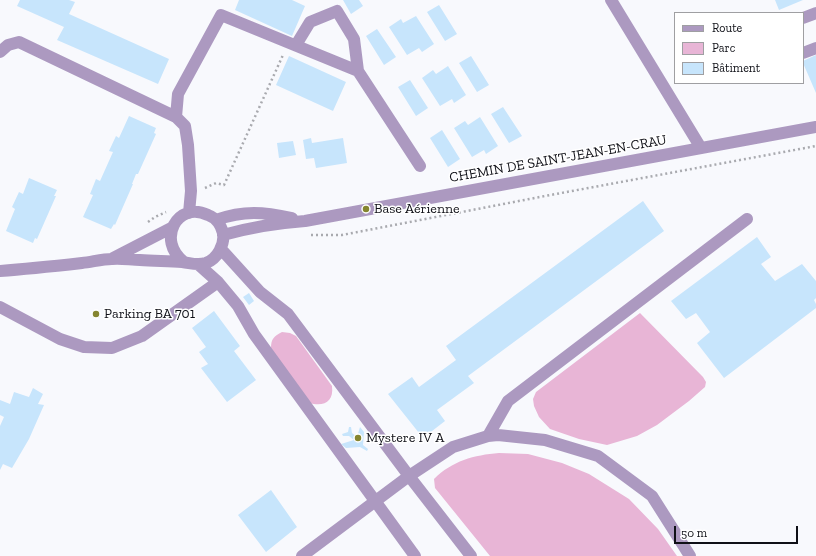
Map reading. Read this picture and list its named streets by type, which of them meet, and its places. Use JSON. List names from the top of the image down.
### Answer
{
  "streets": {
    "street": ["CHEMIN DE SAINT-JEAN-EN-CRAU"]
  },
  "places": ["Base Aérienne", "Parking BA 701", "Mystere IV A"],
  "legend": ["Route", "Parc", "Bâtiment"],
  "scale_bar": "50 m"
}
